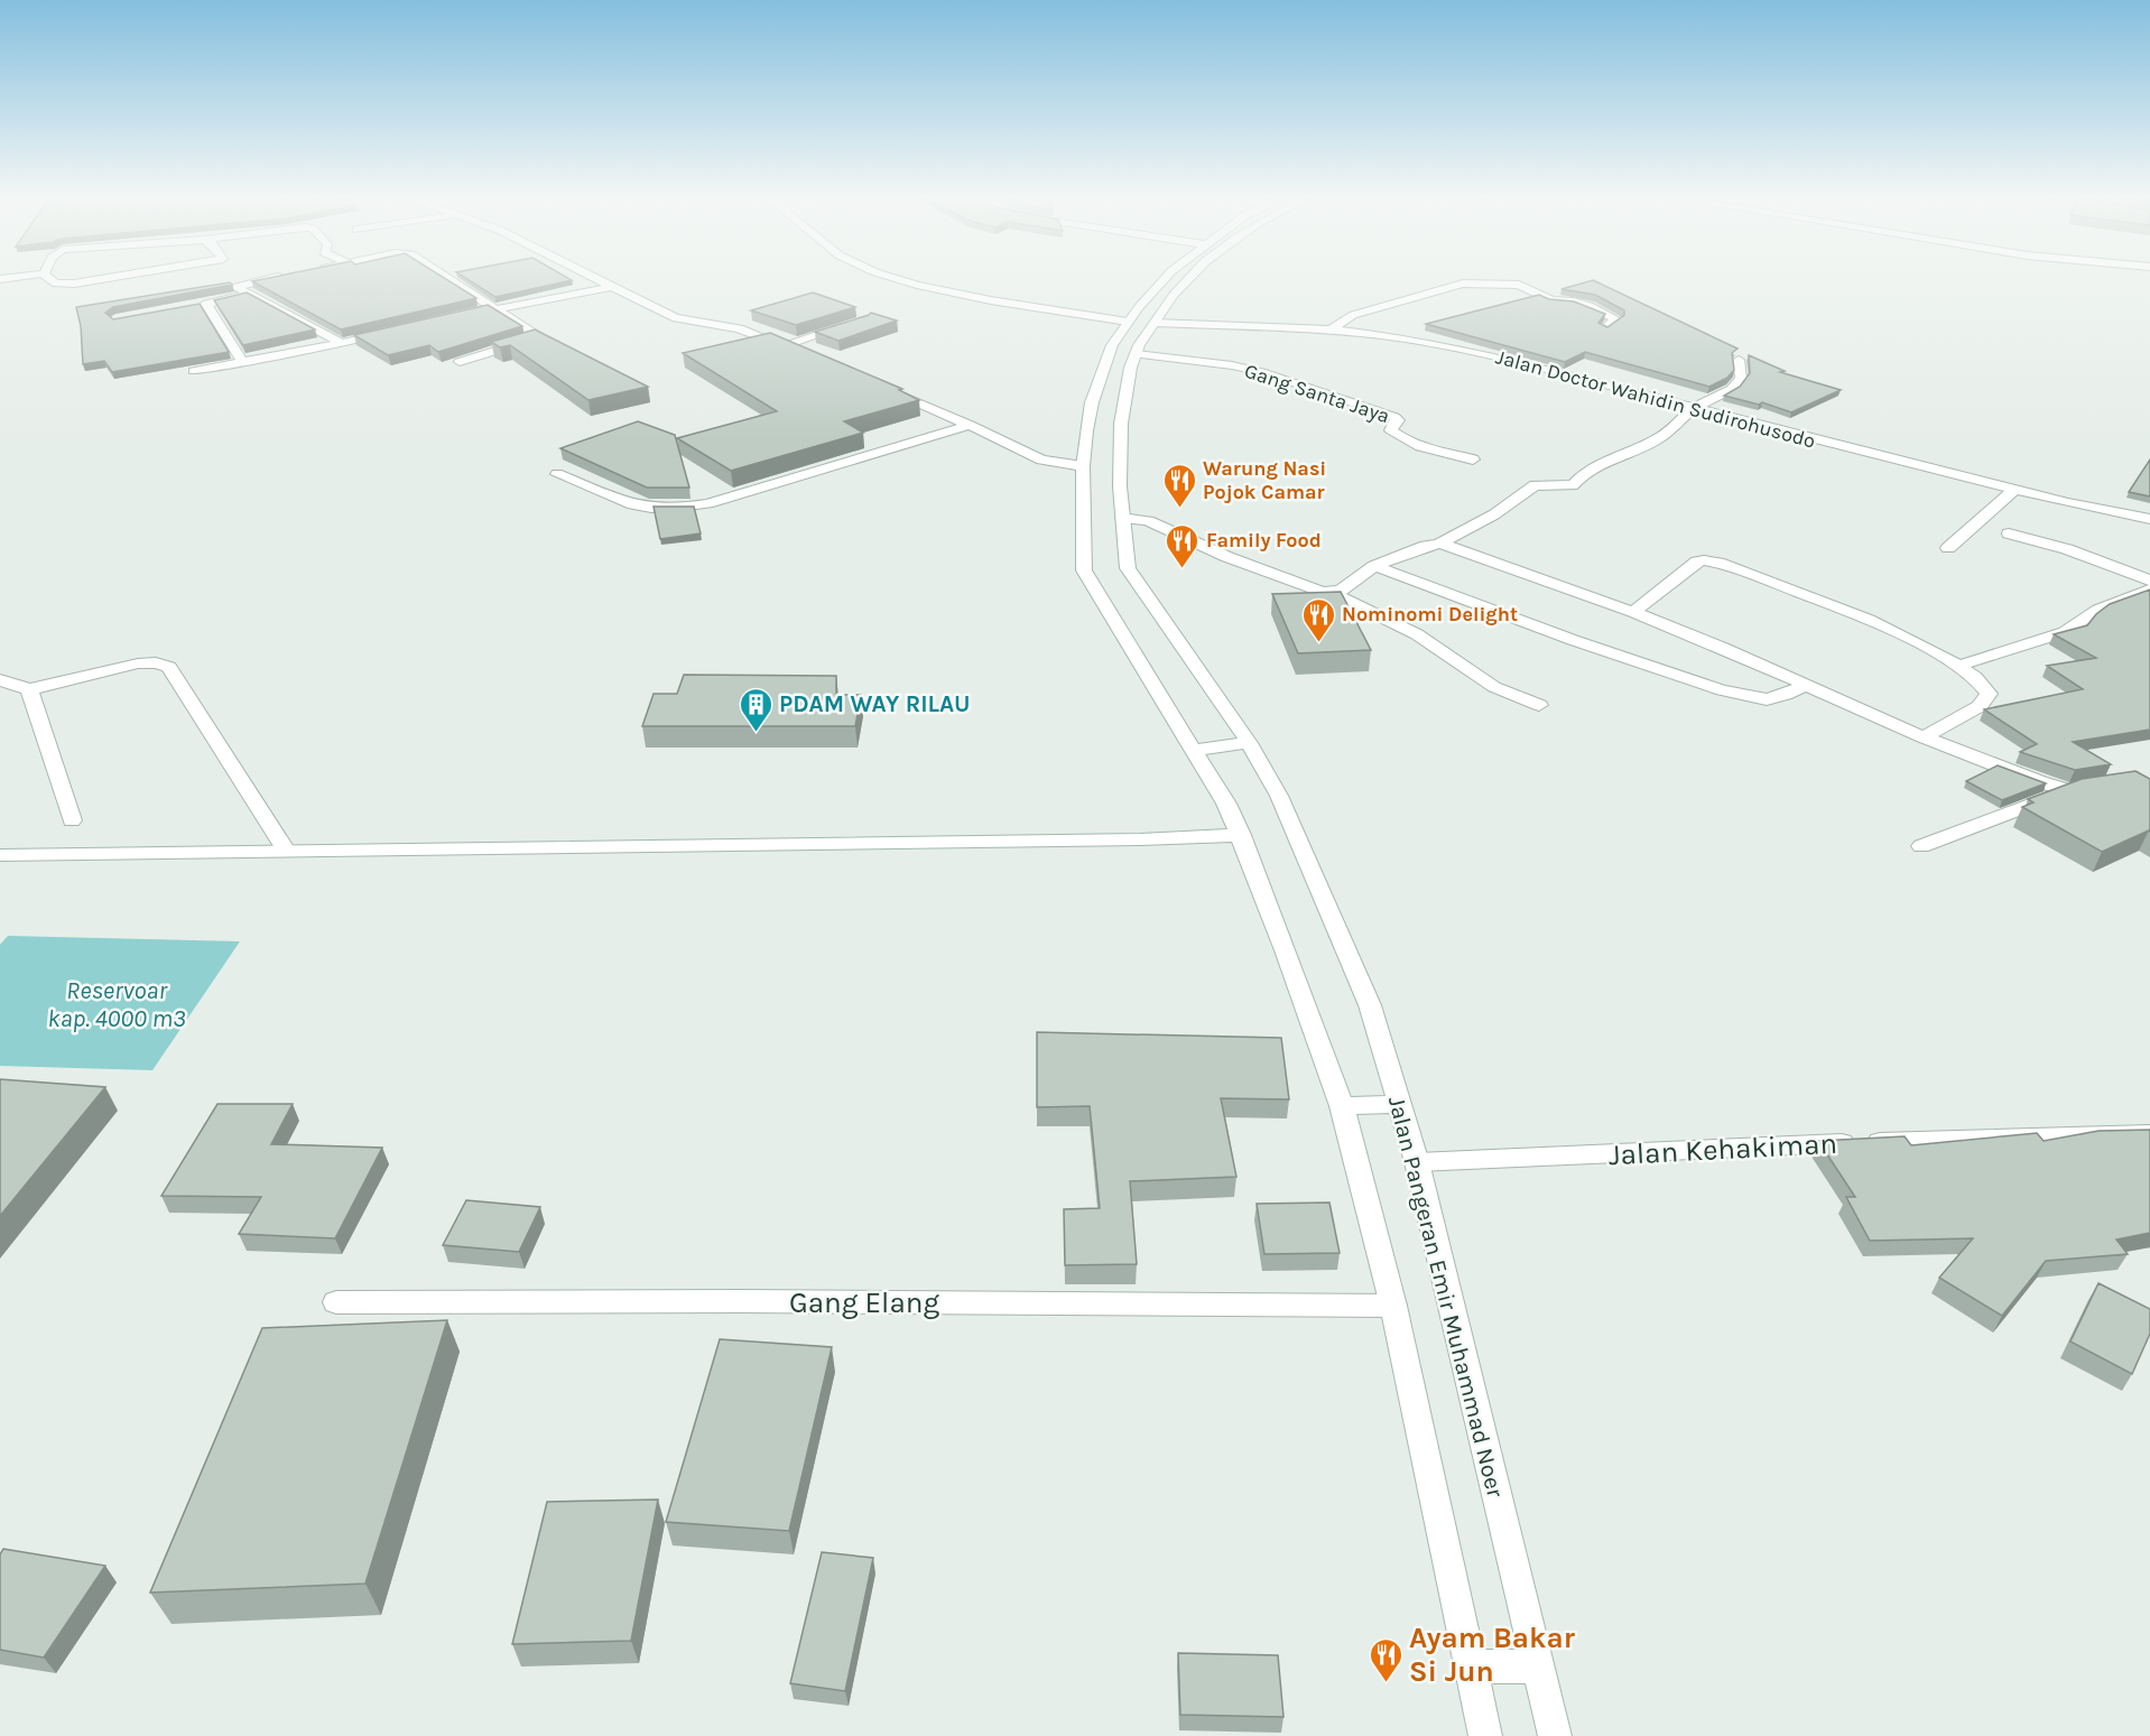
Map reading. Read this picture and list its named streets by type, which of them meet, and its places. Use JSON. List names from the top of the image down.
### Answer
{
  "streets": {
    "street": [
      "Gang Santa Jaya",
      "Jalan Doctor Wahidin Sudirohusodo",
      "Jalan Kehakiman",
      "Jalan Pangeran Emir Muhammad Noer",
      "Gang Elang"
    ]
  },
  "crossings": [
    ["Gang Santa Jaya", "Jalan Pangeran Emir Muhammad Noer"],
    ["Jalan Doctor Wahidin Sudirohusodo", "Jalan Pangeran Emir Muhammad Noer"],
    ["Jalan Kehakiman", "Jalan Pangeran Emir Muhammad Noer"],
    ["Jalan Pangeran Emir Muhammad Noer", "Gang Elang"]
  ],
  "water": ["Reservoar kap. 4000 m3"],
  "places": {
    "restaurant": [
      "Warung Nasi Pojok Camar",
      "Family Food",
      "Nominomi Delight",
      "Ayam Bakar Si Jun"
    ],
    "building": ["PDAM WAY RILAU"]
  }
}
